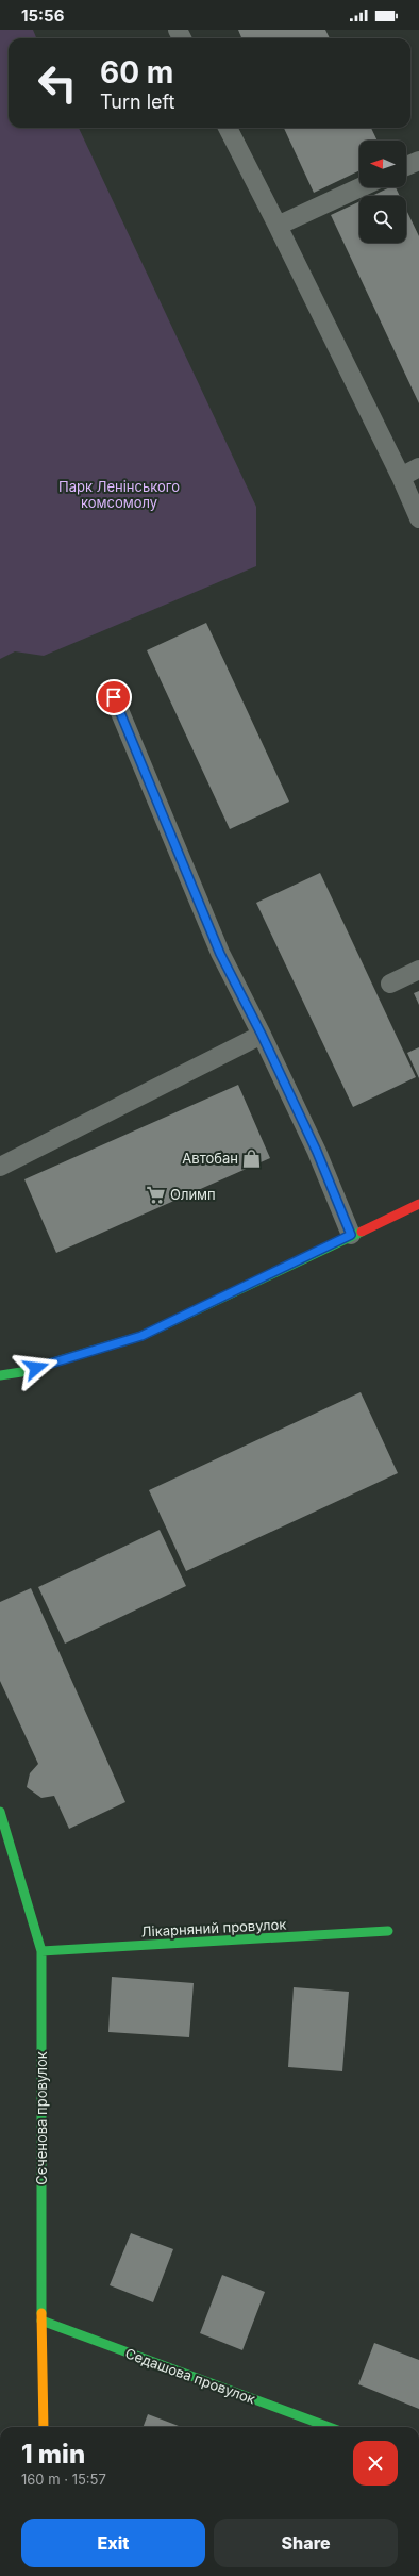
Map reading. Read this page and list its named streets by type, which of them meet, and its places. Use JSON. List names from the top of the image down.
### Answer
{
  "streets": {
    "street": ["Лікарняний провулок", "Сєченова провулок", "Седашова провулок"]
  },
  "crossings": [
    ["Лікарняний провулок", "Сєченова провулок"],
    ["Сєченова провулок", "Седашова провулок"]
  ],
  "parks": ["Парк Ленінського комсомолу"],
  "places": {
    "shop": ["Автобан"],
    "supermarket": ["Олимп"]
  },
  "north": "left",
  "page": {
    "status": "15:56",
    "turn": ["60 m", "Turn left"],
    "heading": ["1 min", "160 m · 15:57"],
    "buttons": ["Exit", "Share"]
  }
}
